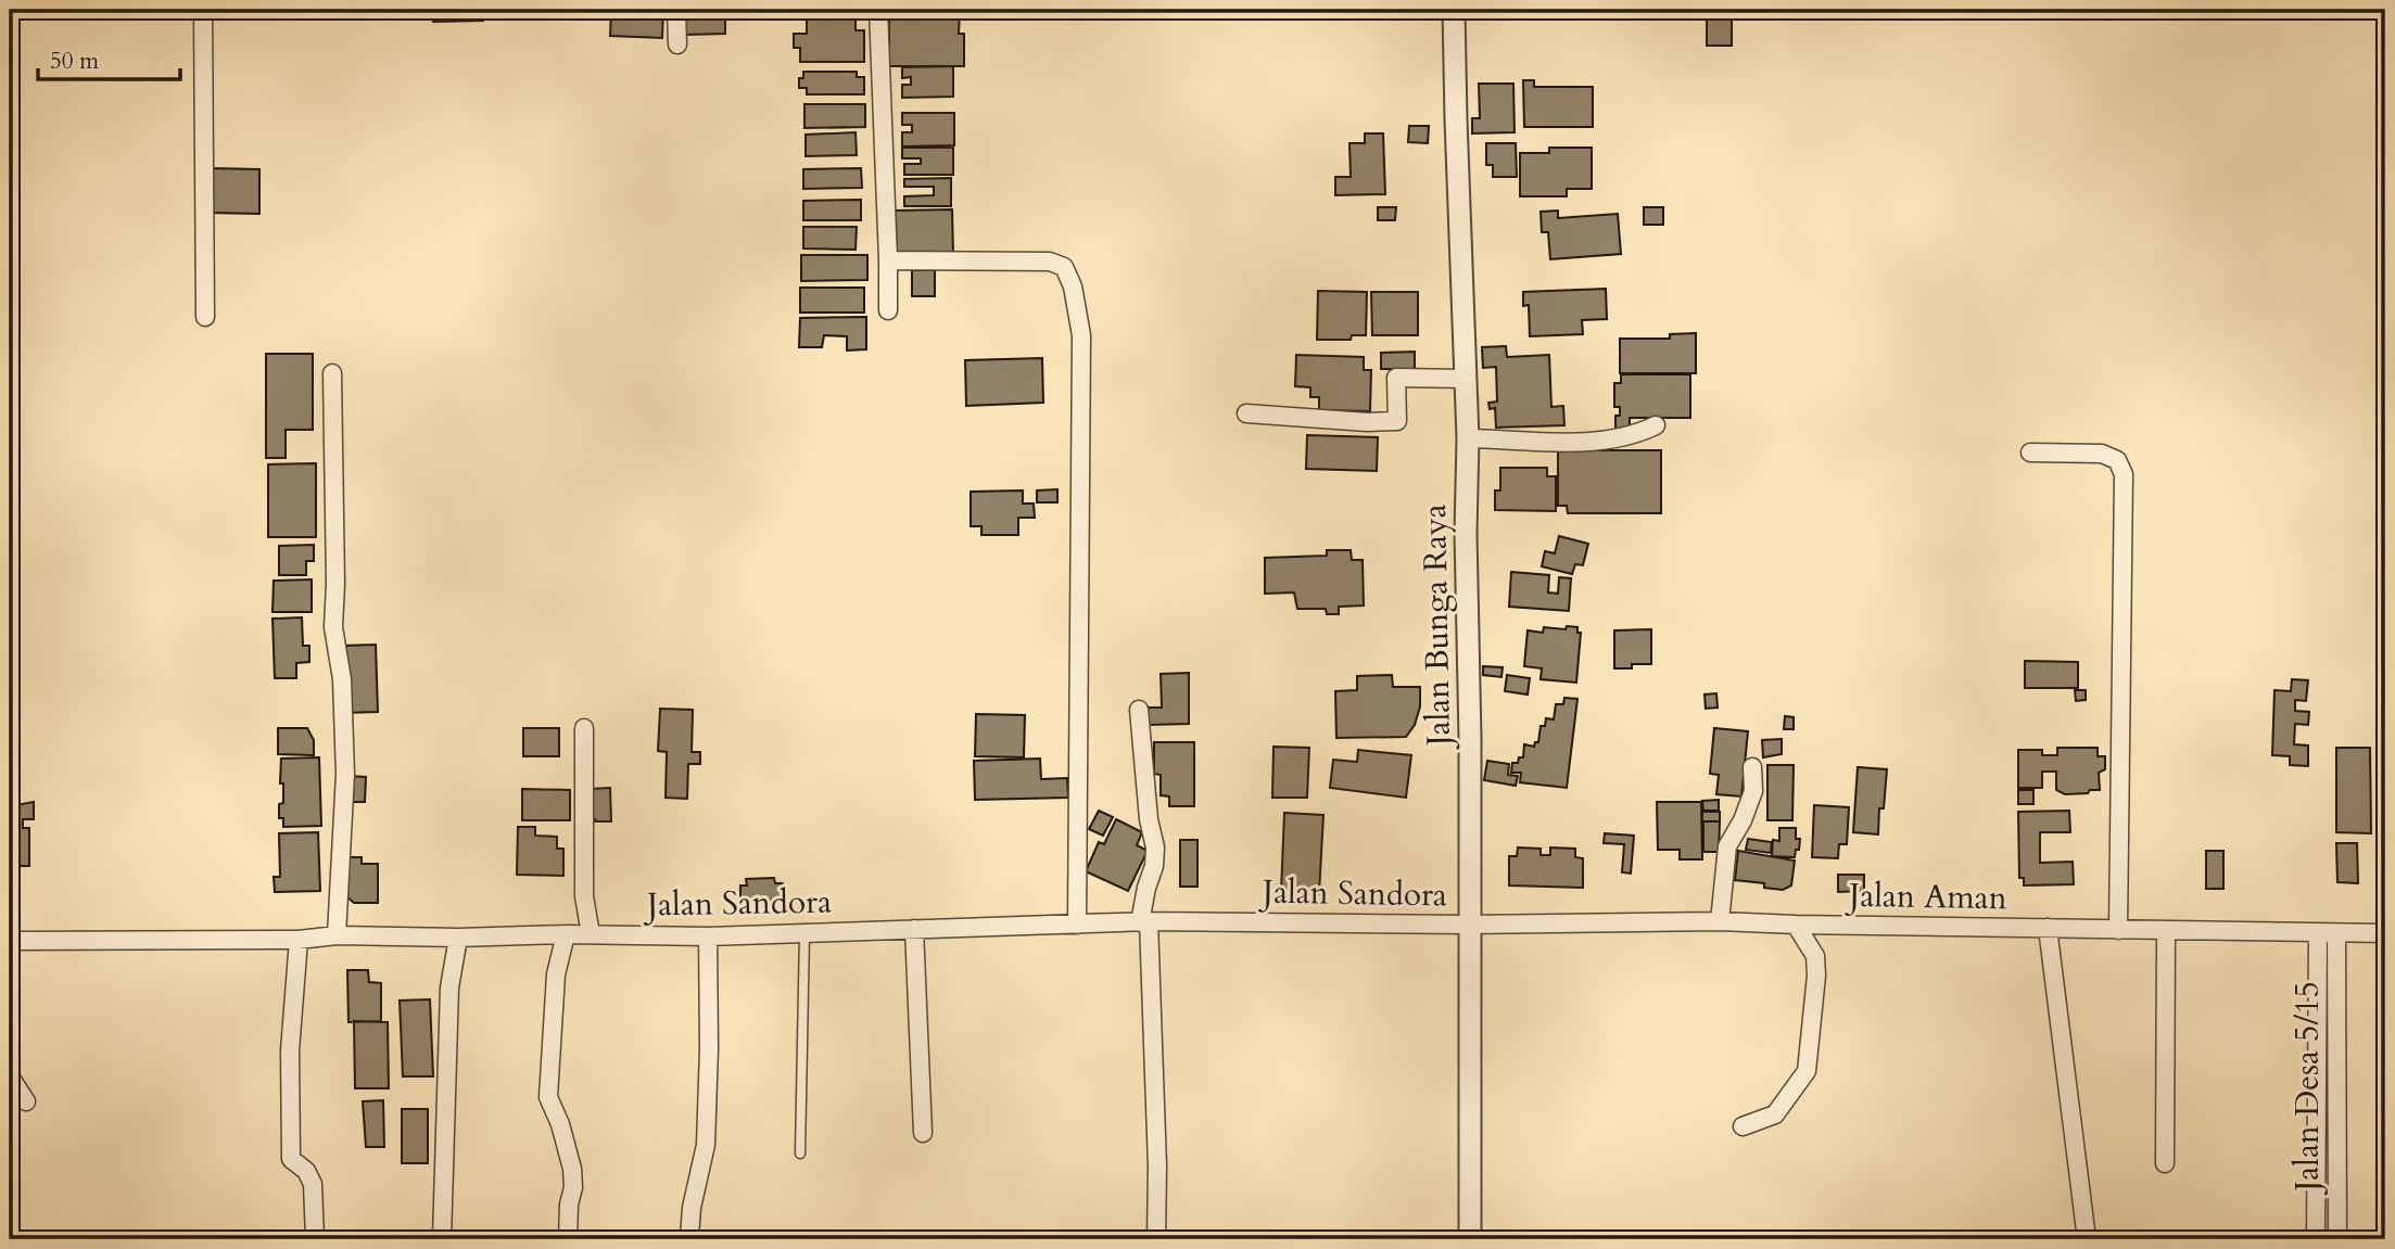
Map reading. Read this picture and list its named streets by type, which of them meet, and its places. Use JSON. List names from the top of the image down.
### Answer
{
  "streets": {
    "street": [
      "Jalan Bunga Raya",
      "Jalan Sandora",
      "Jalan Aman",
      "Jalan Desa 5/15"
    ]
  },
  "crossings": [
    ["Jalan Bunga Raya", "Jalan Sandora"],
    ["Jalan Bunga Raya", "Jalan Aman"],
    ["Jalan Sandora", "Jalan Aman"],
    ["Jalan Aman", "Jalan Desa 5/15"]
  ],
  "scale_bar": "50 m"
}
